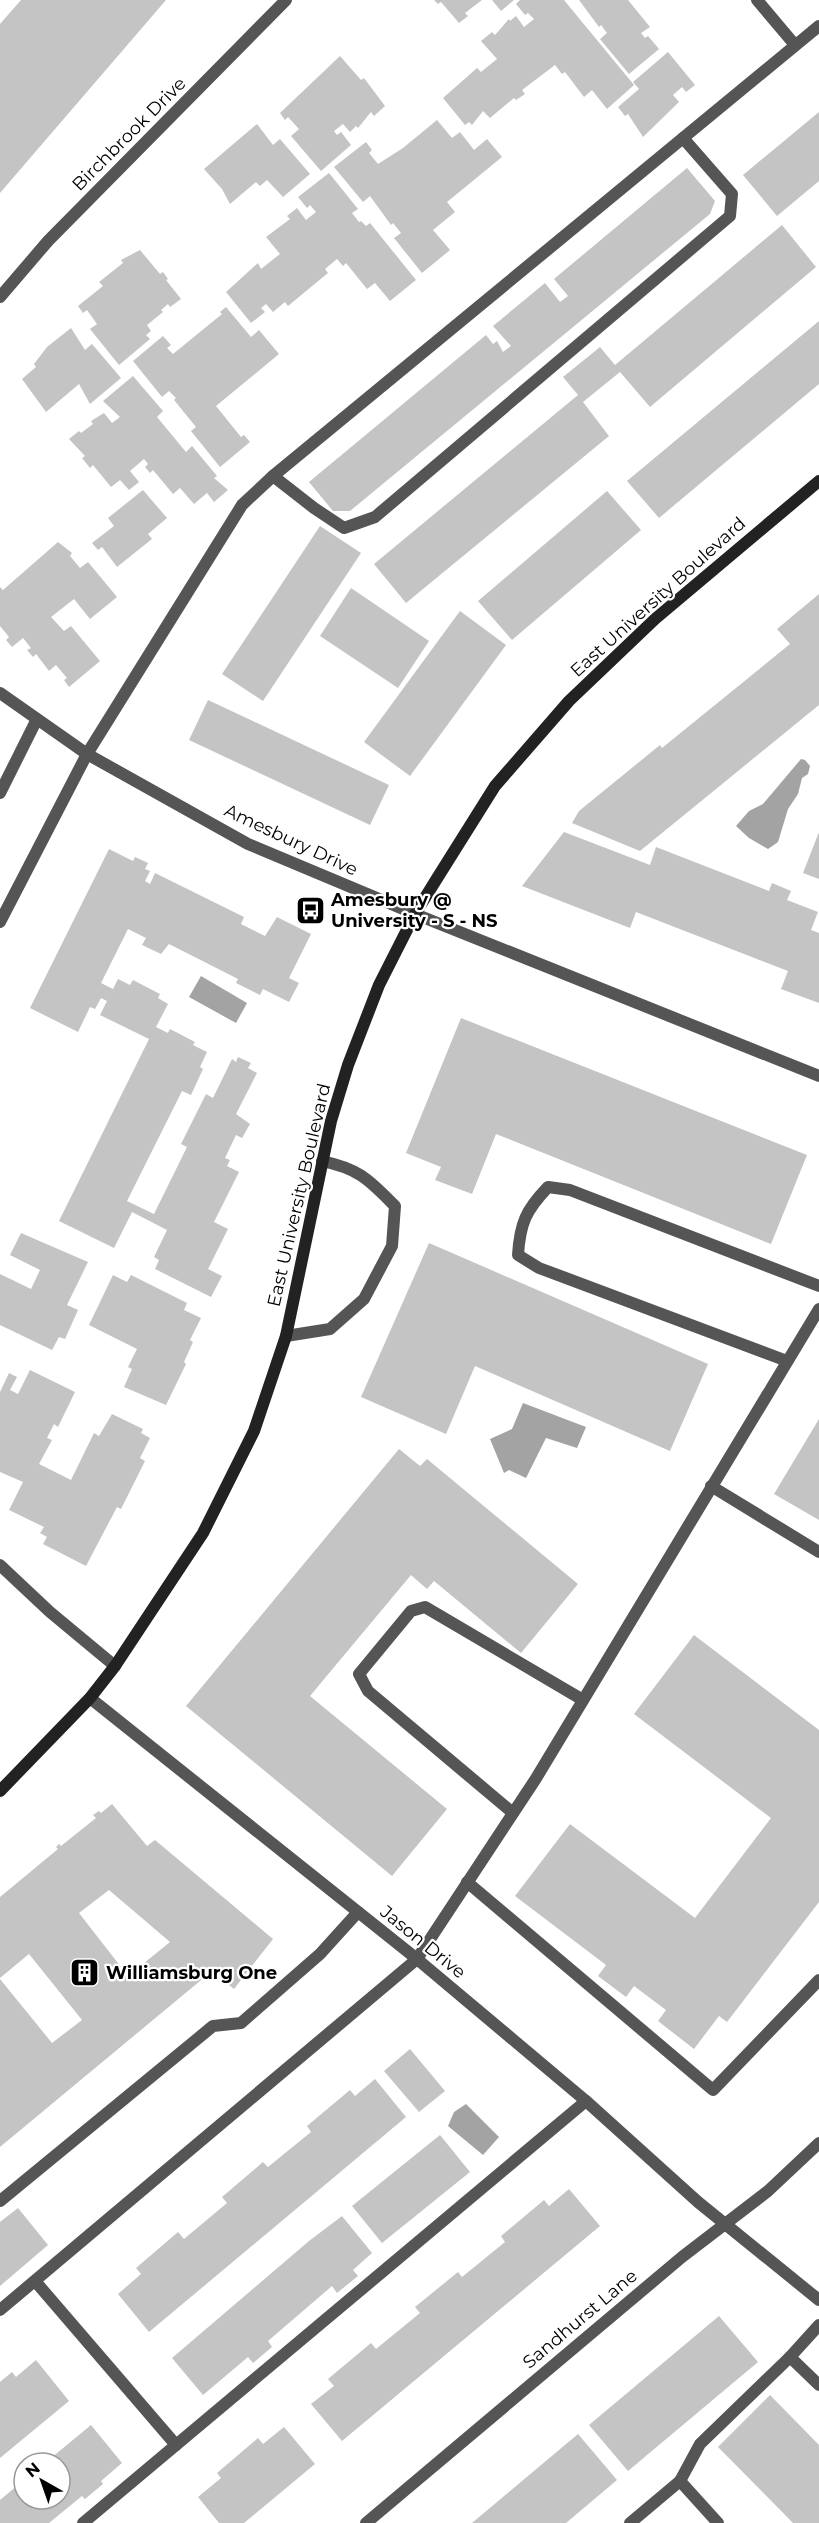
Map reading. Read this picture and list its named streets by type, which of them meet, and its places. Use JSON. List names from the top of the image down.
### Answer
{
  "streets": {
    "street": [
      "Birchbrook Drive",
      "East University Boulevard",
      "Amesbury Drive",
      "Jason Drive",
      "Sandhurst Lane"
    ]
  },
  "crossings": [
    ["East University Boulevard", "Amesbury Drive"],
    ["East University Boulevard", "Jason Drive"],
    ["Jason Drive", "Sandhurst Lane"]
  ],
  "places": {
    "bus stop": ["Amesbury @ University - S - NS"],
    "building": ["Williamsburg One"]
  },
  "north": "top left"
}
